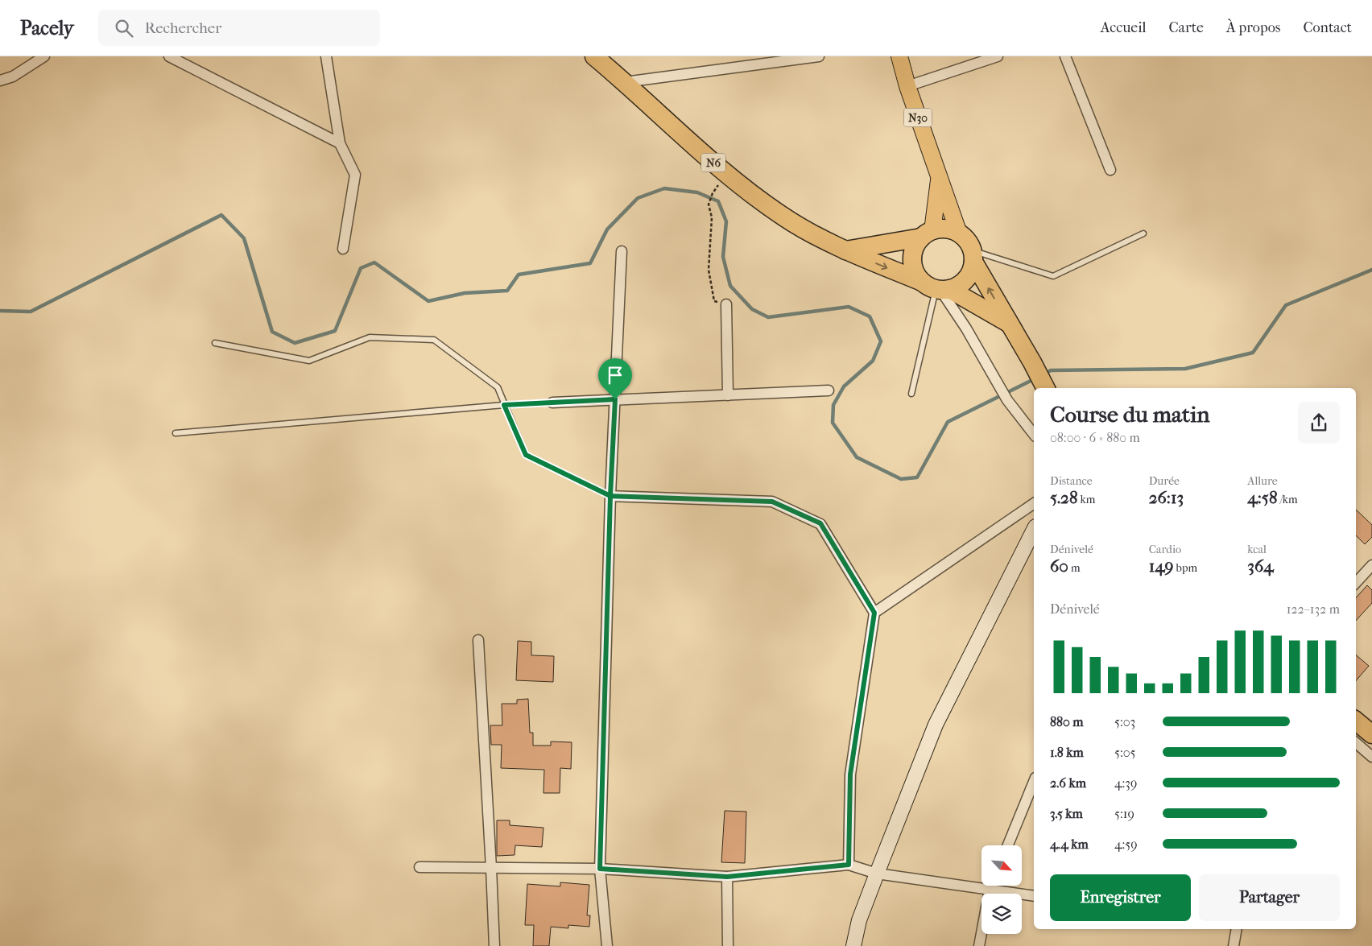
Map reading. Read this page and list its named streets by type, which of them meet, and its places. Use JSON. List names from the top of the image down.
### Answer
{
  "streets": {
    "highway": ["N6"],
    "main road": ["N30"]
  },
  "crossings": [
    ["N30", "N6"]
  ],
  "north": "bottom right",
  "page": {
    "header": "Pacely",
    "search": "Rechercher",
    "nav": [
      "Accueil",
      "Carte",
      "À propos",
      "Contact"
    ],
    "heading": ["Course du matin", "08:00 · 6 × 880 m"],
    "stats": [
      ["Distance", "5.28 km"],
      ["Durée", "26:13"],
      ["Allure", "4:58 /km"],
      ["Dénivelé", "60 m"],
      ["Cardio", "149 bpm"],
      ["kcal", "364"]
    ],
    "chart": ["Dénivelé", "122–132 m"],
    "list": [
      {
        "name": "880 m",
        "note": "5:03"
      },
      {
        "name": "1.8 km",
        "note": "5:05"
      },
      {
        "name": "2.6 km",
        "note": "4:39"
      },
      {
        "name": "3.5 km",
        "note": "5:19"
      },
      {
        "name": "4.4 km",
        "note": "4:59"
      }
    ],
    "buttons": ["Enregistrer", "Partager"]
  }
}
